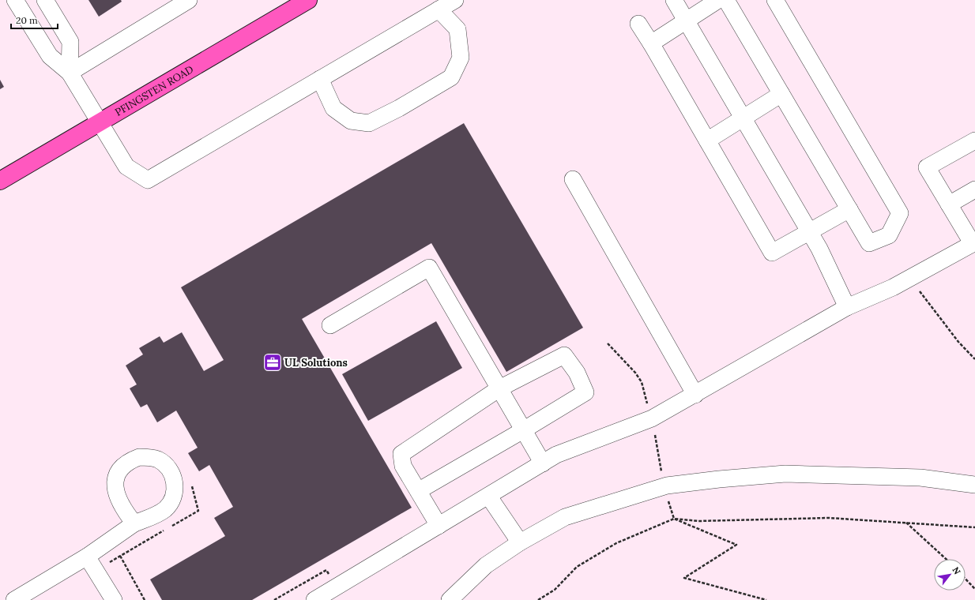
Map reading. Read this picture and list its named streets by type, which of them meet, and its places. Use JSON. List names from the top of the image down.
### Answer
{
  "streets": {
    "main road": ["PFINGSTEN ROAD"]
  },
  "places": {
    "office": ["UL Solutions"]
  },
  "scale_bar": "20 m",
  "north": "top right"
}
